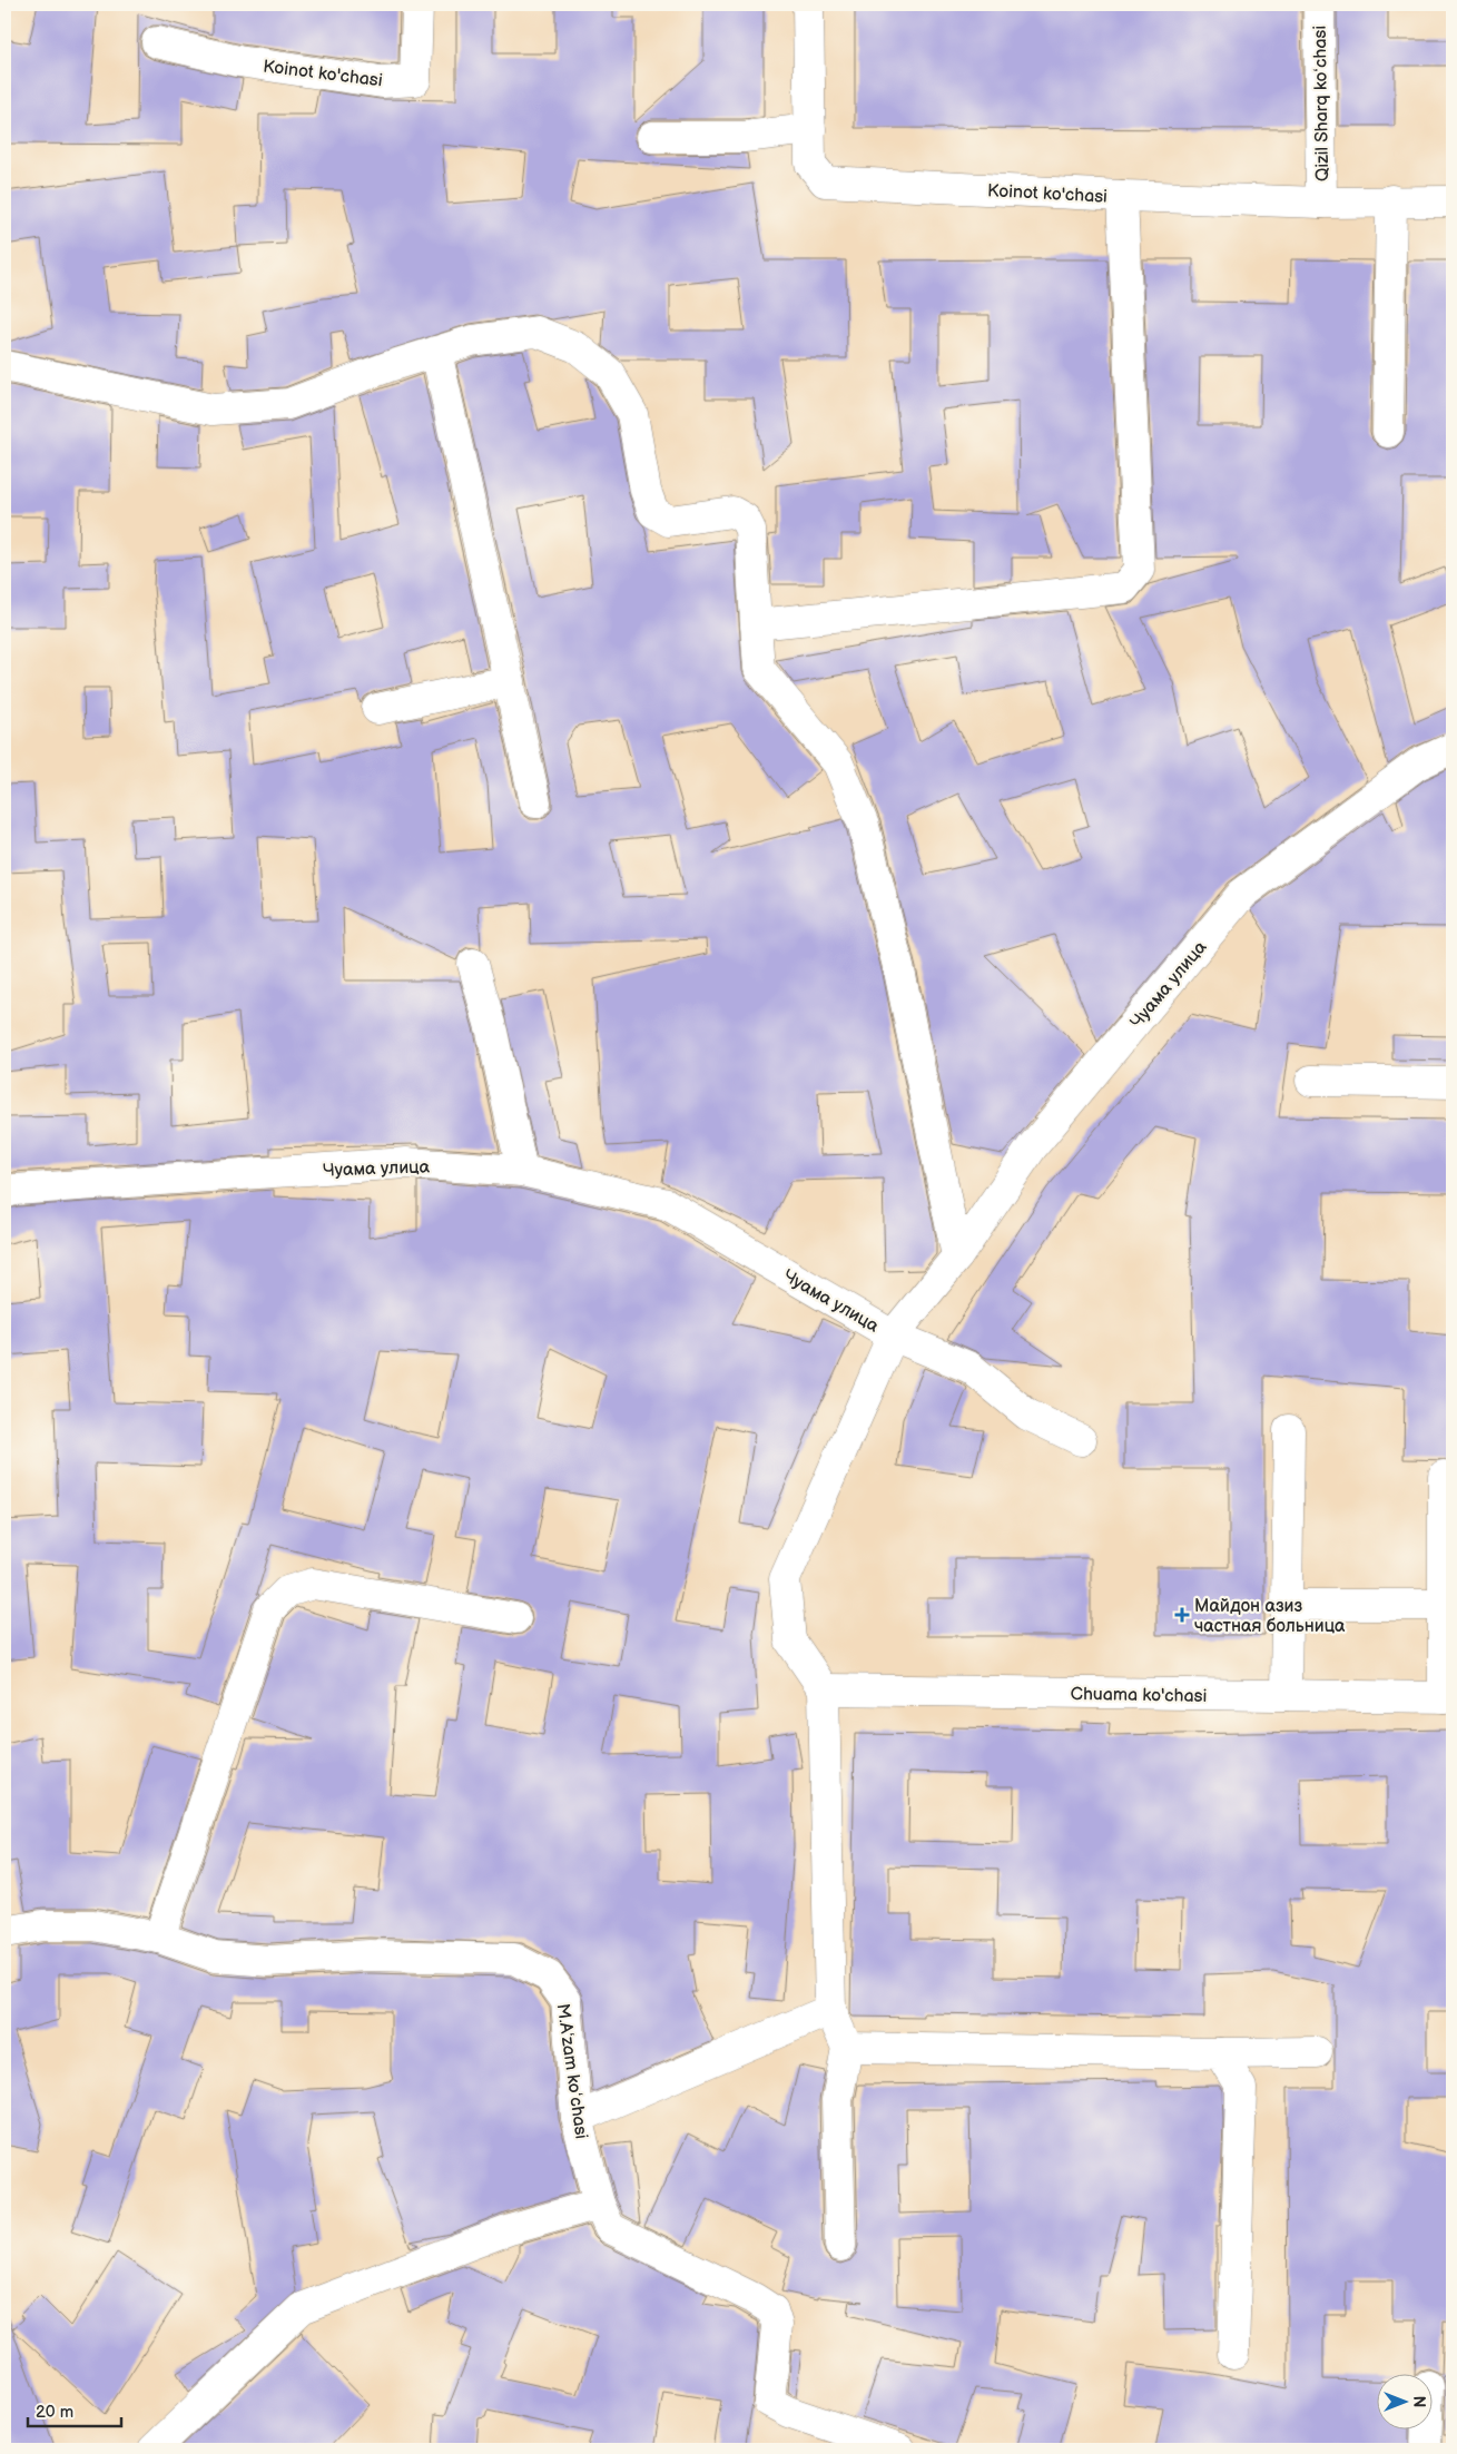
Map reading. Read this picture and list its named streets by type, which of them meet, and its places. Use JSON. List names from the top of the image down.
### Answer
{
  "streets": {
    "street": [
      "Koinot ko'chasi",
      "Qizil Sharq koʻchasi",
      "Чуама улица",
      "Chuama ko'chasi",
      "M.Aʻzam koʻchasi"
    ]
  },
  "crossings": [
    ["Koinot ko'chasi", "Qizil Sharq koʻchasi"]
  ],
  "places": {
    "health": ["Майдон азиз частная больница"]
  },
  "scale_bar": "20 m",
  "north": "right"
}
